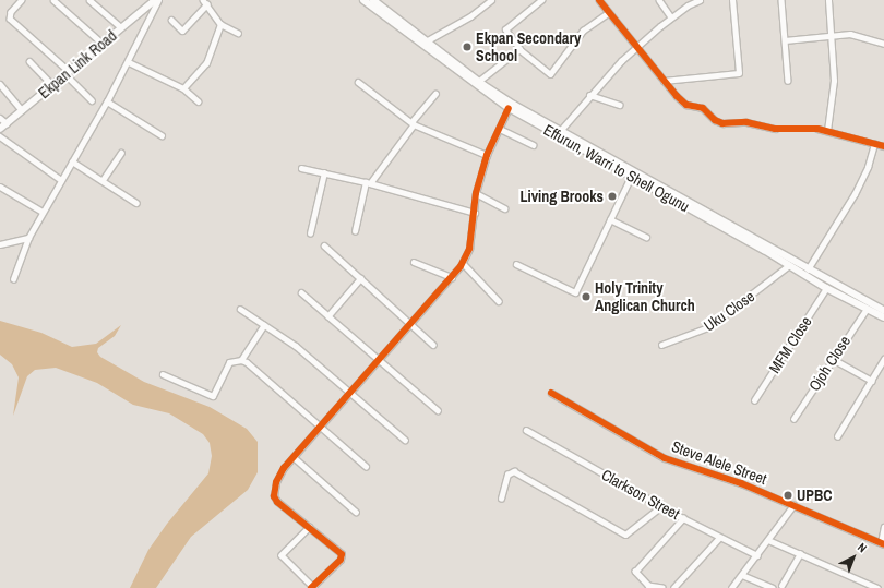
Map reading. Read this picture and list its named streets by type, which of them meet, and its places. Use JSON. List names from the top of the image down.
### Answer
{
  "streets": {
    "main road": ["Effurun, Warri to Shell Ogunu"],
    "street": [
      "Ekpan Link Road",
      "Uku Close",
      "MFM Close",
      "Ojoh Close",
      "Steve Alele Street",
      "Clarkson Street"
    ]
  },
  "crossings": [
    ["Effurun, Warri to Shell Ogunu", "Uku Close"],
    ["Effurun, Warri to Shell Ogunu", "MFM Close"],
    ["Effurun, Warri to Shell Ogunu", "Ojoh Close"]
  ],
  "places": [
    "Ekpan Secondary School",
    "Living Brooks",
    "Holy Trinity Anglican Church",
    "UPBC"
  ],
  "north": "top right"
}
